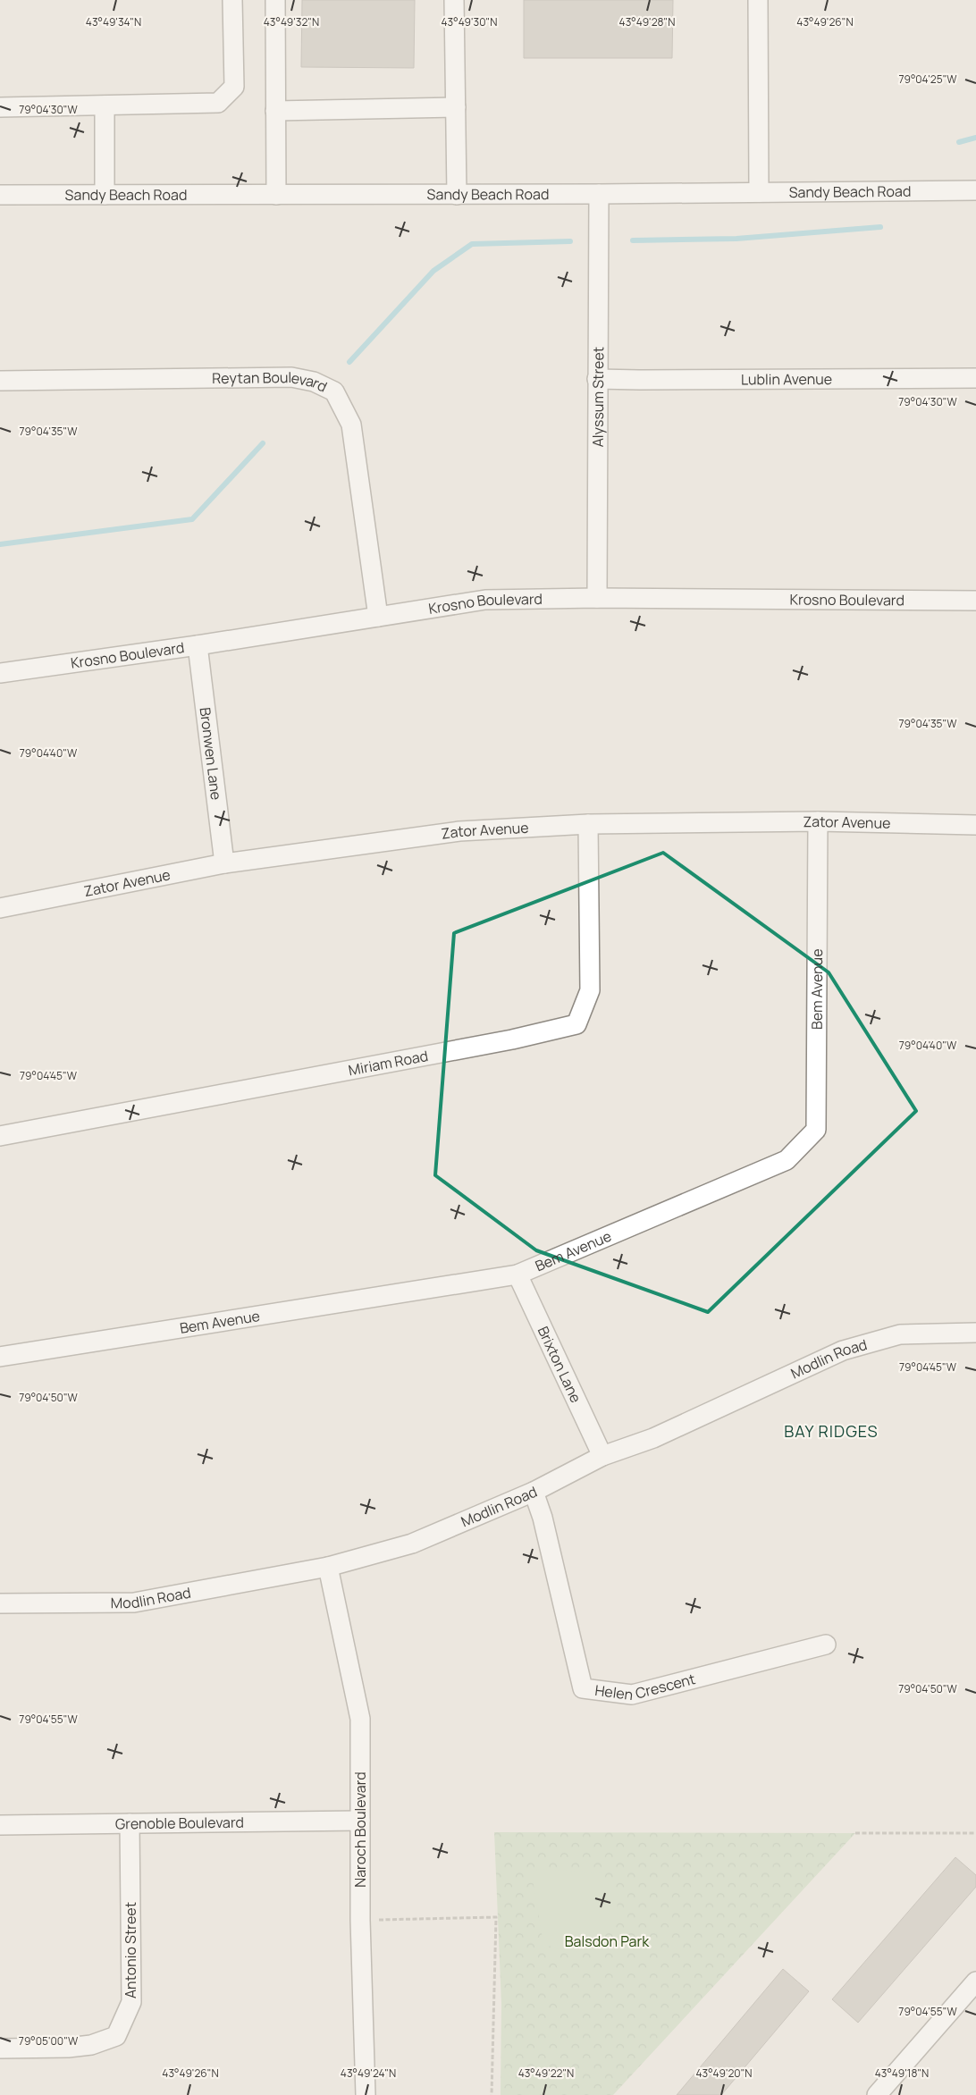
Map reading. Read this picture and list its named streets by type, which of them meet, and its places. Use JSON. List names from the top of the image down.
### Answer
{
  "streets": {
    "street": [
      "Sandy Beach Road",
      "Lublin Avenue",
      "Reytan Boulevard",
      "Alyssum Street",
      "Krosno Boulevard",
      "Bronwen Lane",
      "Zator Avenue",
      "Bem Avenue",
      "Miriam Road",
      "Modlin Road",
      "Brixton Lane",
      "Helen Crescent",
      "Grenoble Boulevard",
      "Naroch Boulevard",
      "Antonio Street"
    ]
  },
  "crossings": [
    ["Sandy Beach Road", "Alyssum Street"],
    ["Lublin Avenue", "Alyssum Street"],
    ["Reytan Boulevard", "Krosno Boulevard"],
    ["Alyssum Street", "Krosno Boulevard"],
    ["Krosno Boulevard", "Bronwen Lane"],
    ["Bronwen Lane", "Zator Avenue"],
    ["Zator Avenue", "Bem Avenue"],
    ["Zator Avenue", "Miriam Road"],
    ["Bem Avenue", "Brixton Lane"],
    ["Modlin Road", "Brixton Lane"],
    ["Modlin Road", "Helen Crescent"],
    ["Modlin Road", "Naroch Boulevard"],
    ["Grenoble Boulevard", "Naroch Boulevard"],
    ["Grenoble Boulevard", "Antonio Street"]
  ],
  "districts": ["BAY RIDGES"],
  "parks": ["Balsdon Park"],
  "coordinates": [
    "43°49'34\"N",
    "43°49'32\"N",
    "43°49'30\"N",
    "43°49'28\"N",
    "43°49'26\"N",
    "79°04'25\"W",
    "79°04'30\"W",
    "79°04'35\"W",
    "79°04'40\"W",
    "79°04'45\"W",
    "79°04'50\"W",
    "79°04'55\"W",
    "79°05'00\"W",
    "43°49'24\"N",
    "43°49'22\"N",
    "43°49'20\"N",
    "43°49'18\"N"
  ]
}
